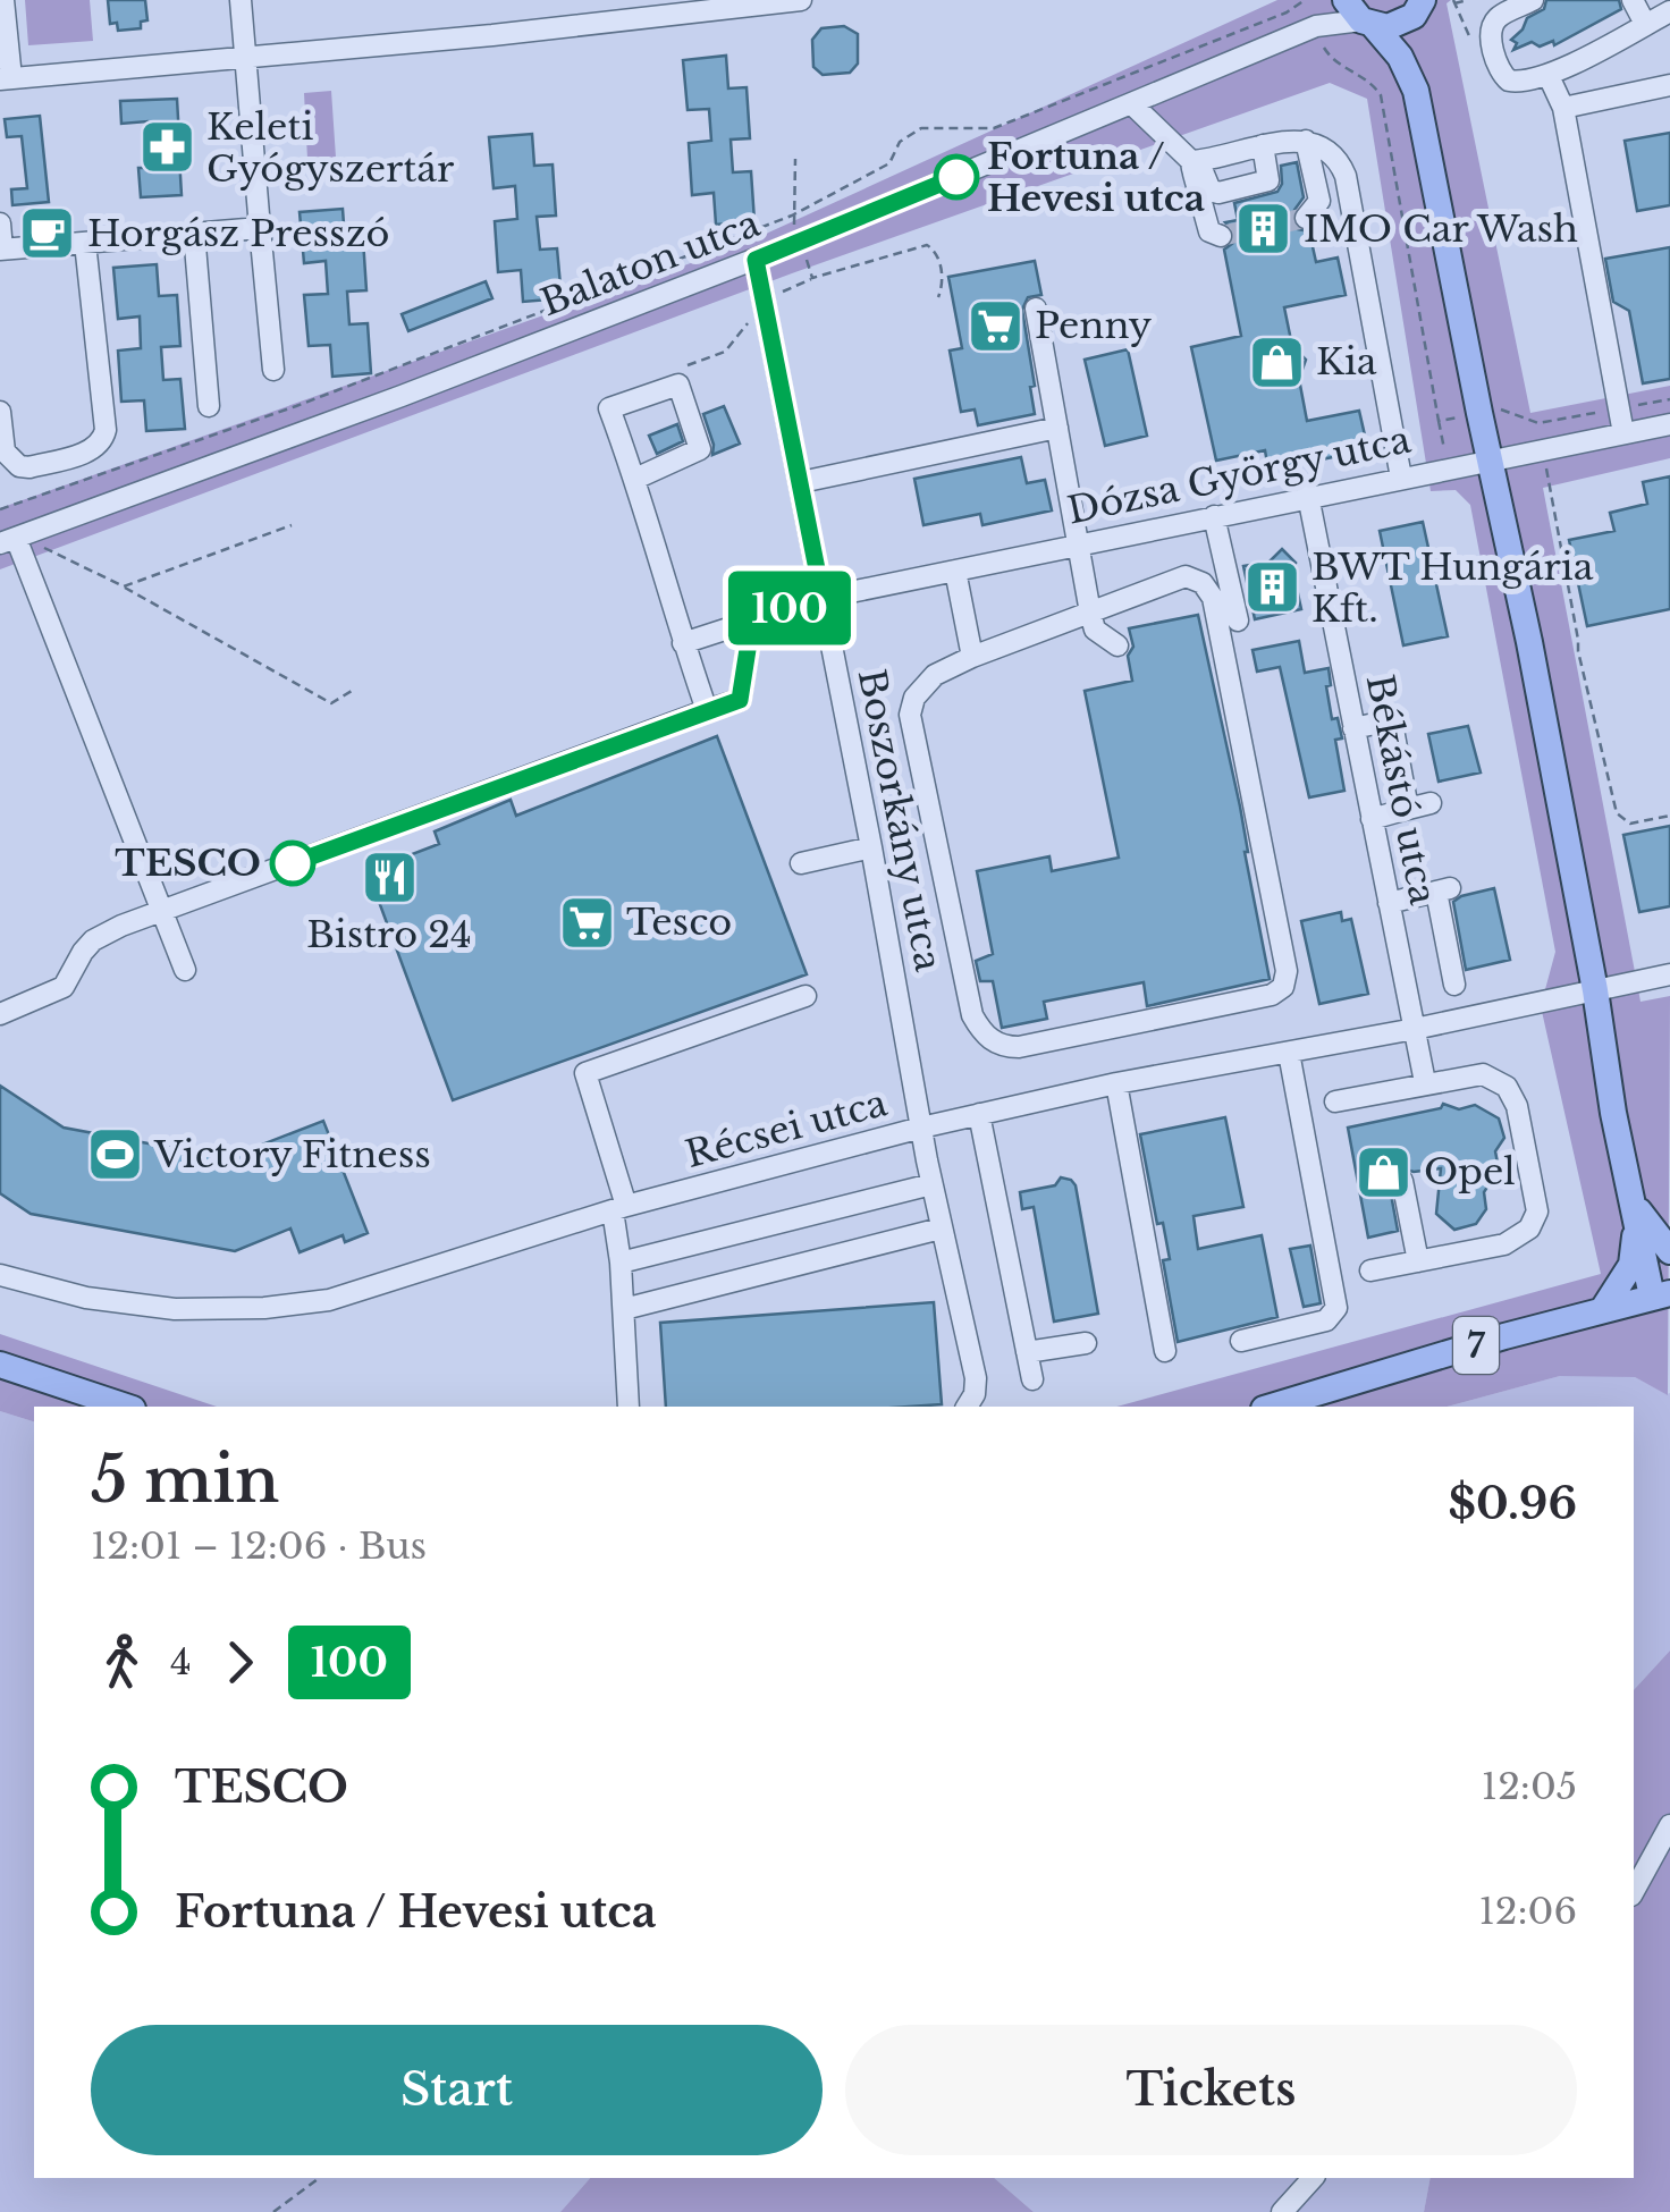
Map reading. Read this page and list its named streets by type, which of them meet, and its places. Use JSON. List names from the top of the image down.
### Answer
{
  "streets": {
    "main road": ["7"],
    "street": [
      "Balaton utca",
      "Dózsa György utca",
      "Békástó utca",
      "Boszorkány utca",
      "Récsei utca"
    ]
  },
  "crossings": [
    ["Balaton utca", "Boszorkány utca"],
    ["Dózsa György utca", "Békástó utca"],
    ["Dózsa György utca", "Boszorkány utca"],
    ["Békástó utca", "Récsei utca"],
    ["Boszorkány utca", "Récsei utca"]
  ],
  "places": {
    "pharmacy": ["Keleti Gyógyszertár"],
    "other": ["Fortuna / Hevesi utca", "TESCO"],
    "building": ["IMO Car Wash", "BWT Hungária Kft."],
    "cafe": ["Horgász Presszó"],
    "supermarket": ["Penny", "Tesco"],
    "shop": ["Kia", "Opel"],
    "restaurant": ["Bistro 24"],
    "sports": ["Victory Fitness"]
  },
  "lines": ["bus line 100"],
  "page": {
    "on_map": "100",
    "heading": ["5 min", "12:01 – 12:06 · Bus", "$0.96"],
    "legs": ["4", "100"],
    "list": [
      {
        "name": "TESCO",
        "value": "12:05"
      },
      {
        "name": "Fortuna / Hevesi utca",
        "value": "12:06"
      }
    ],
    "buttons": ["Start", "Tickets"]
  }
}
